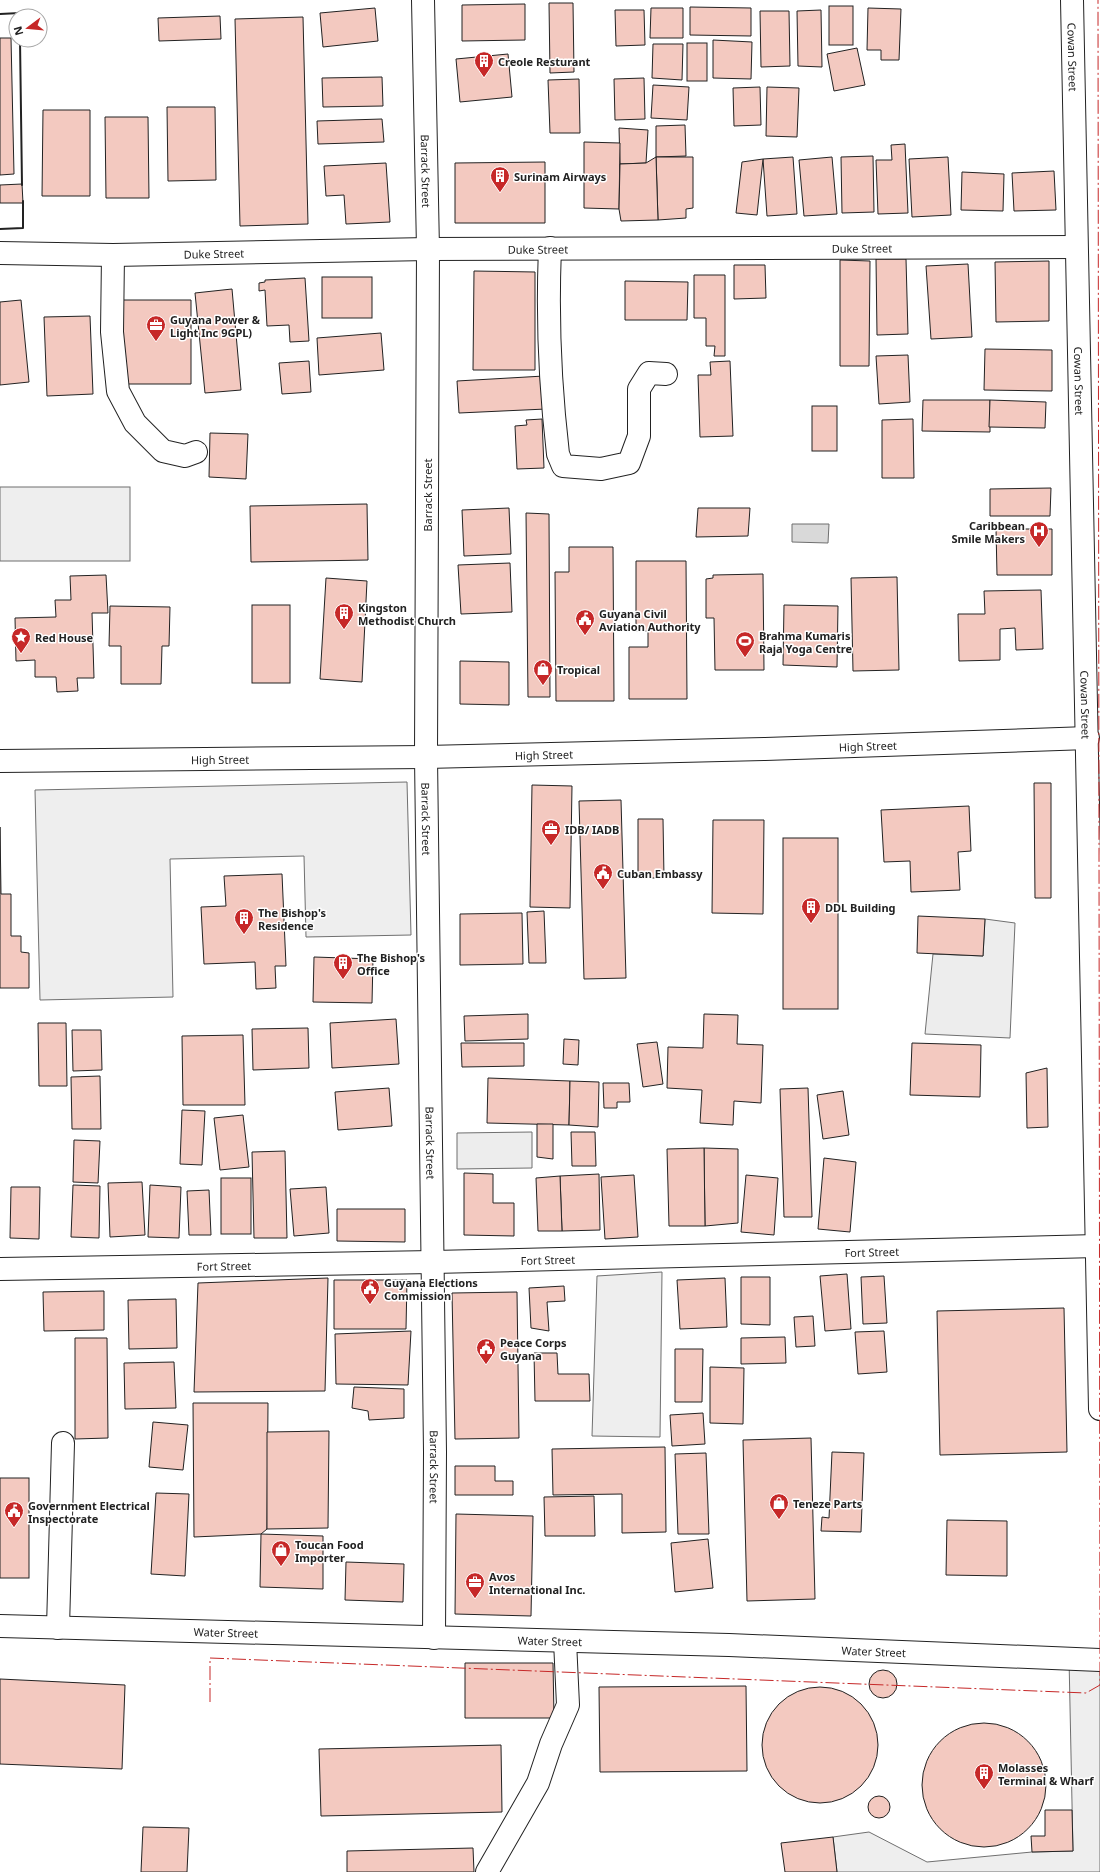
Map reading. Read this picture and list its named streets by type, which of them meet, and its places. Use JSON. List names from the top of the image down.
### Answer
{
  "streets": {
    "street": [
      "Cowan Street",
      "Barrack Street",
      "Duke Street",
      "High Street",
      "Fort Street",
      "Water Street"
    ]
  },
  "crossings": [
    ["Cowan Street", "Duke Street"],
    ["Cowan Street", "High Street"],
    ["Cowan Street", "Fort Street"],
    ["Barrack Street", "Duke Street"],
    ["Barrack Street", "High Street"],
    ["Barrack Street", "Fort Street"],
    ["Barrack Street", "Water Street"]
  ],
  "places": {
    "building": [
      "Creole Resturant",
      "Surinam Airways",
      "Kingston Methodist Church",
      "DDL Building",
      "The Bishop's Residence",
      "The Bishop's Office",
      "Molasses Terminal & Wharf"
    ],
    "office": ["Guyana Power & Light Inc 9GPL)", "IDB/ IADB", "Avos International Inc."],
    "hospital": ["Caribbean Smile Makers"],
    "public building": [
      "Guyana Civil Aviation Authority",
      "Cuban Embassy",
      "Guyana Elections Commission",
      "Peace Corps Guyana",
      "Government Electrical Inspectorate"
    ],
    "place": ["Red House"],
    "sports": ["Brahma Kumaris Raja Yoga Centre"],
    "shop": ["Tropical", "Teneze Parts", "Toucan Food Importer"]
  },
  "north": "left"
}
